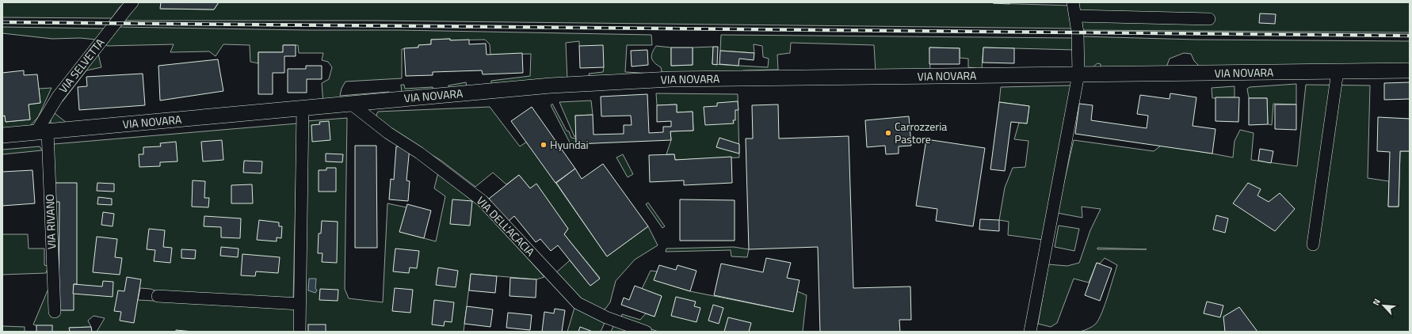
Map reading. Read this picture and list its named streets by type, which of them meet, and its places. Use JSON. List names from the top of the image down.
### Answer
{
  "streets": {
    "main road": ["VIA NOVARA"],
    "street": ["VIA SELVETTA", "VIA RIVANO", "VIA DELL'ACACIA"]
  },
  "crossings": [
    ["VIA SELVETTA", "VIA NOVARA"],
    ["VIA SELVETTA", "VIA RIVANO"],
    ["VIA NOVARA", "VIA RIVANO"],
    ["VIA NOVARA", "VIA DELL'ACACIA"]
  ],
  "places": ["Carrozzeria Pastore", "Hyundai"],
  "north": "top left"
}
